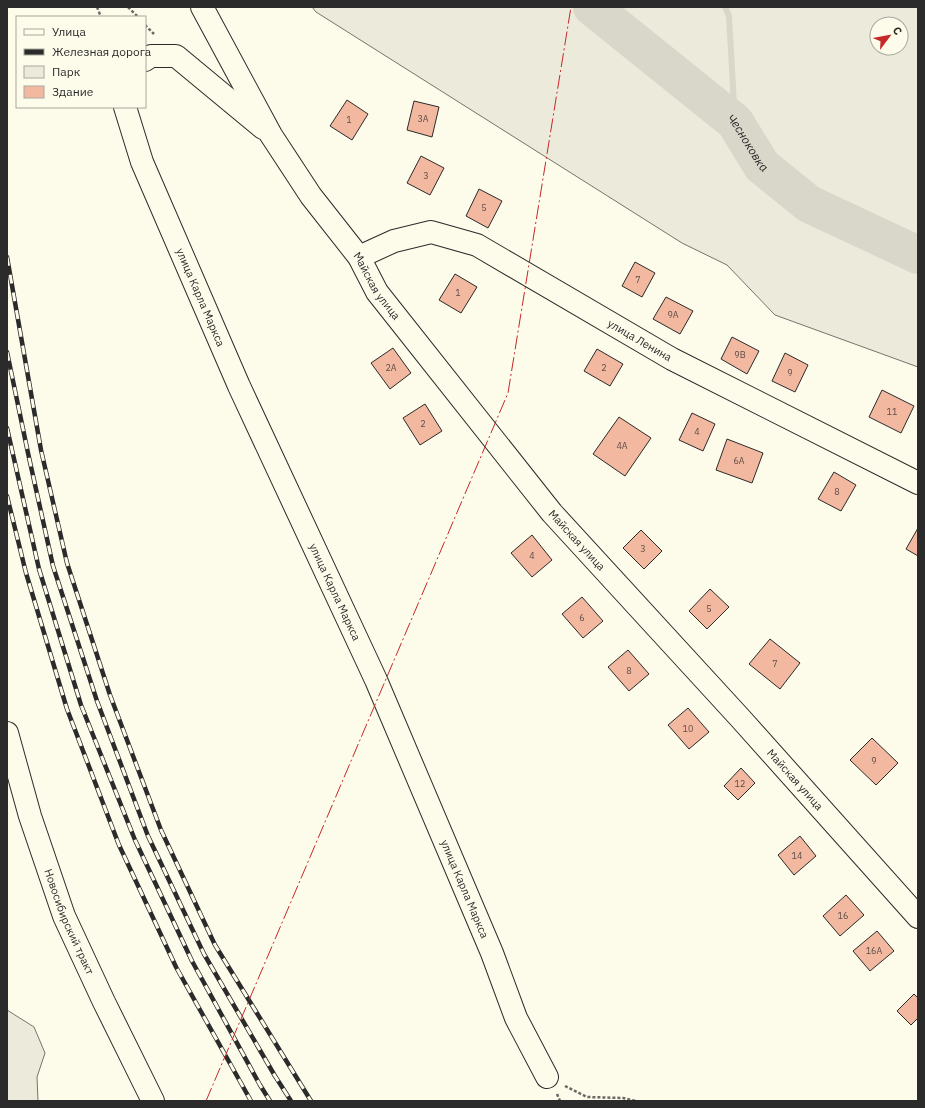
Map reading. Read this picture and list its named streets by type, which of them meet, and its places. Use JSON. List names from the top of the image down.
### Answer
{
  "streets": {
    "street": [
      "Майская улица",
      "улица Карла Маркса",
      "улица Ленина",
      "Новосибирский тракт"
    ]
  },
  "crossings": [
    ["Майская улица", "улица Ленина"]
  ],
  "water": ["Чесноковка"],
  "house_numbers": [
    "3А",
    "1",
    "3",
    "5",
    "7",
    "1",
    "9А",
    "9В",
    "2А",
    "2",
    "9",
    "11",
    "2",
    "4",
    "4А",
    "6А",
    "8",
    "3",
    "4",
    "5",
    "6",
    "7",
    "8",
    "10",
    "9",
    "12",
    "14",
    "16",
    "16А"
  ],
  "legend": [
    "Улица",
    "Железная дорога",
    "Парк",
    "Здание"
  ],
  "north": "top right"
}
